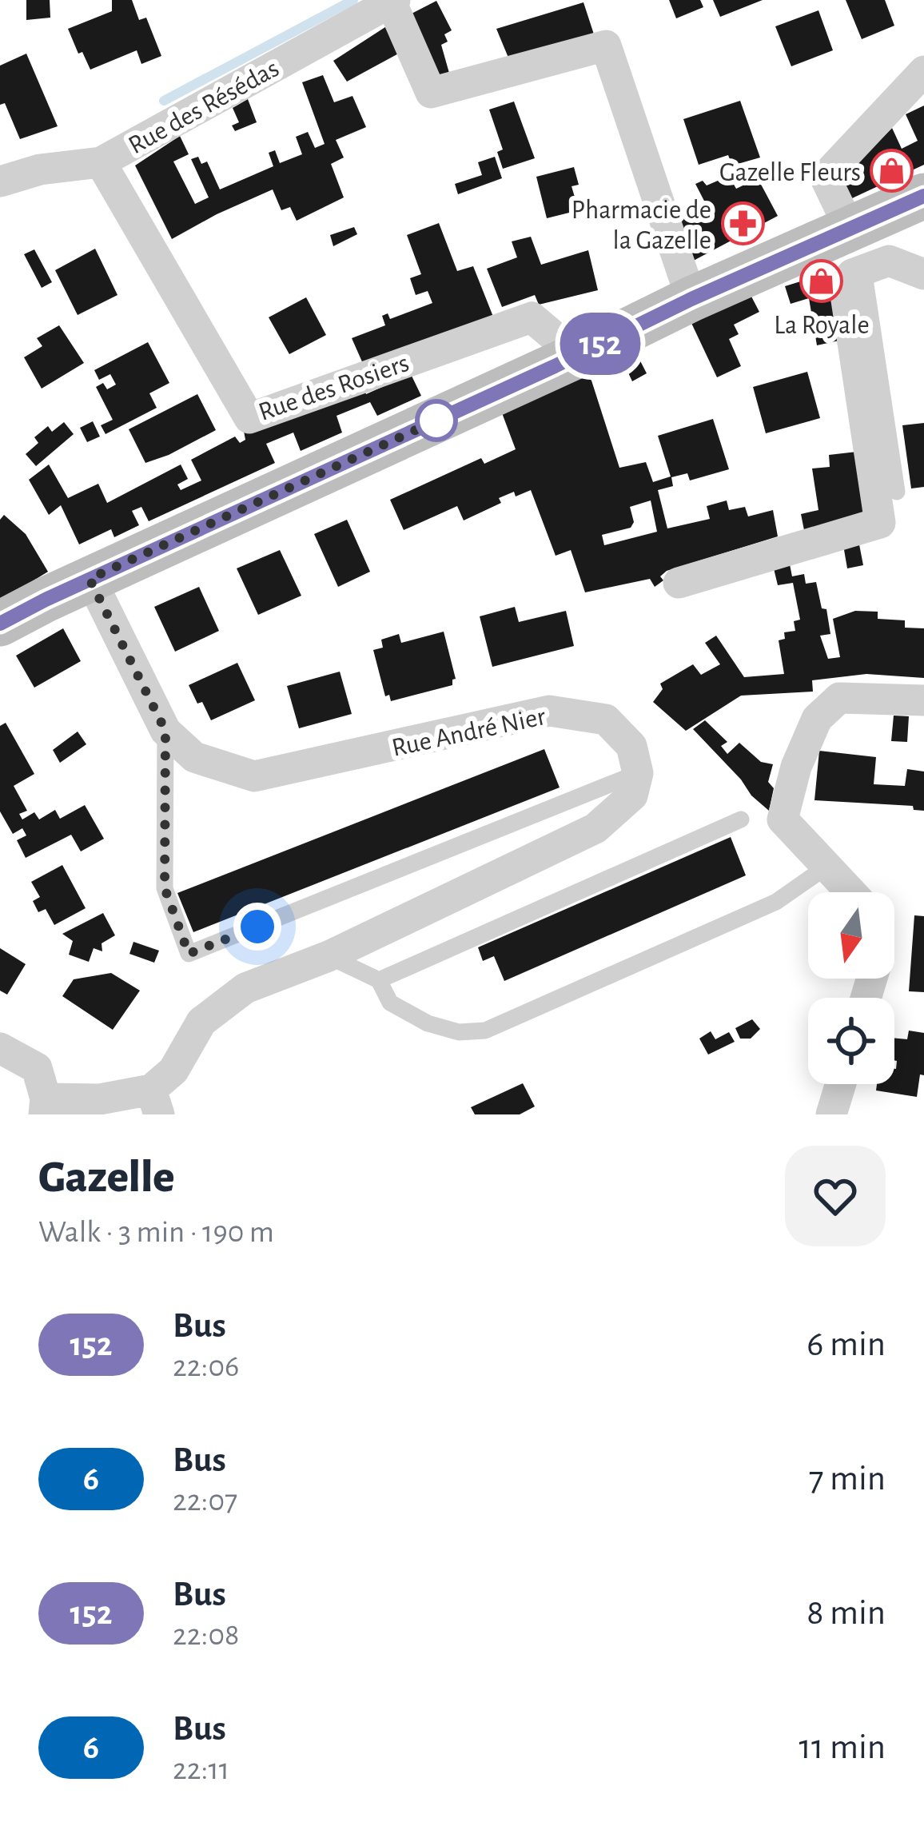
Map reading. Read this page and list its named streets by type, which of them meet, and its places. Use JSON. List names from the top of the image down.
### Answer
{
  "streets": {
    "street": ["Rue des Résédas", "Rue des Rosiers", "Rue André Nier"]
  },
  "crossings": [
    ["Rue des Résédas", "Rue des Rosiers"]
  ],
  "places": {
    "shop": ["Gazelle Fleurs", "La Royale"],
    "pharmacy": ["Pharmacie de la Gazelle"]
  },
  "lines": ["bus line 152"],
  "north": "bottom",
  "page": {
    "on_map": "152",
    "heading": ["Gazelle", "Walk · 3 min · 190 m"],
    "list": [
      {
        "mark": "152",
        "name": "Bus",
        "note": "22:06",
        "value": "6 min"
      },
      {
        "mark": "6",
        "name": "Bus",
        "note": "22:07",
        "value": "7 min"
      },
      {
        "mark": "152",
        "name": "Bus",
        "note": "22:08",
        "value": "8 min"
      },
      {
        "mark": "6",
        "name": "Bus",
        "note": "22:11",
        "value": "11 min"
      }
    ]
  }
}
